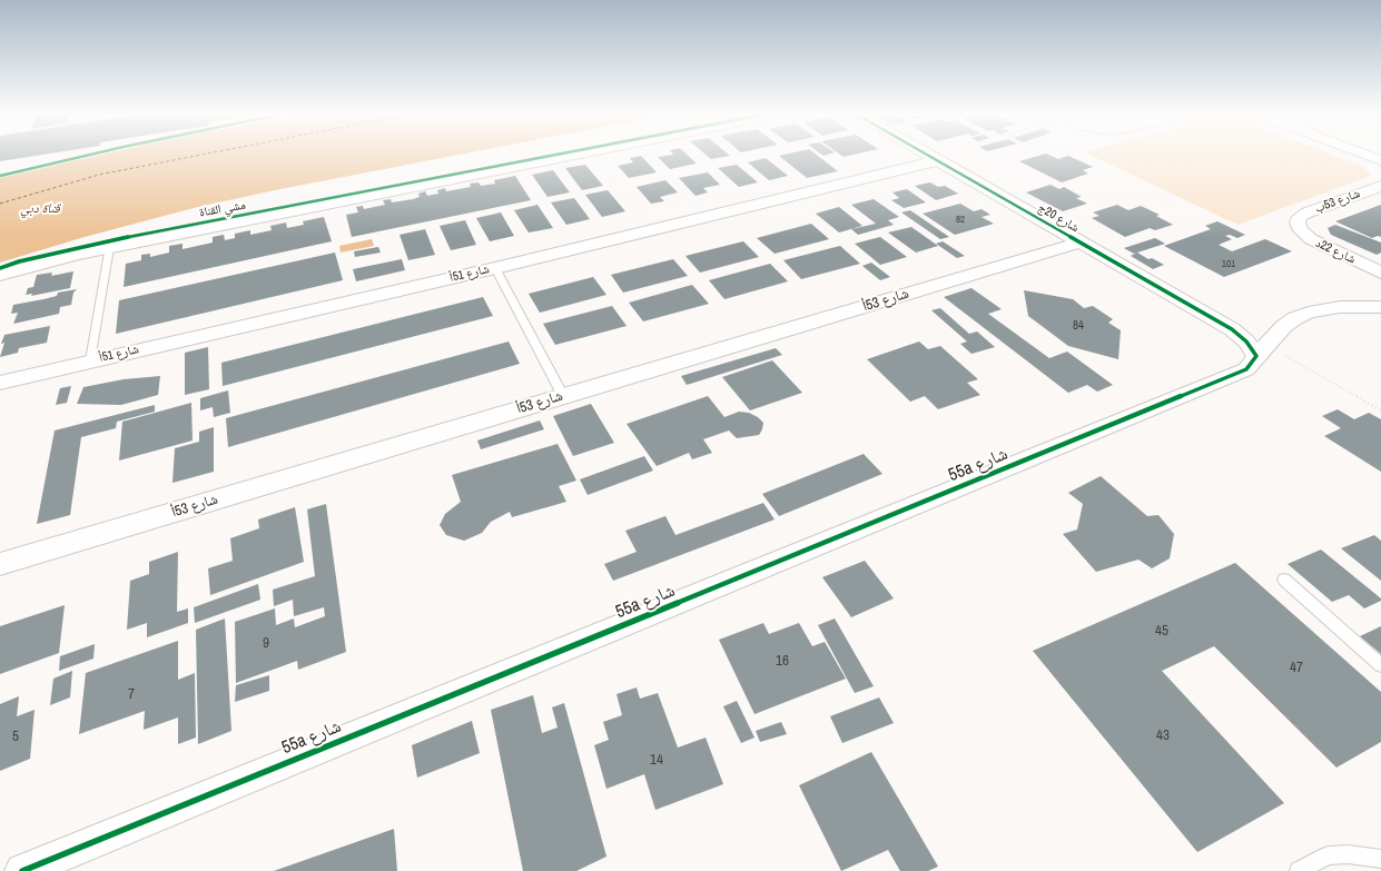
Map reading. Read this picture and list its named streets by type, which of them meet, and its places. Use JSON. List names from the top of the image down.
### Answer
{
  "streets": {
    "street": [
      "شارع 53ب",
      "شارع 20ج",
      "شارع 22د",
      "شارع 51أ",
      "شارع 53أ",
      "55a شارع"
    ],
    "cycle path": ["مشي القناة"]
  },
  "crossings": [
    ["شارع 53ب", "شارع 22د"],
    ["شارع 20ج", "شارع 51أ"],
    ["شارع 20ج", "شارع 53أ"],
    ["شارع 20ج", "55a شارع"]
  ],
  "water": ["قناة دبي"],
  "house_numbers": [
    "82",
    "101",
    "84",
    "45",
    "9",
    "16",
    "47",
    "7",
    "43",
    "5",
    "14"
  ]
}
